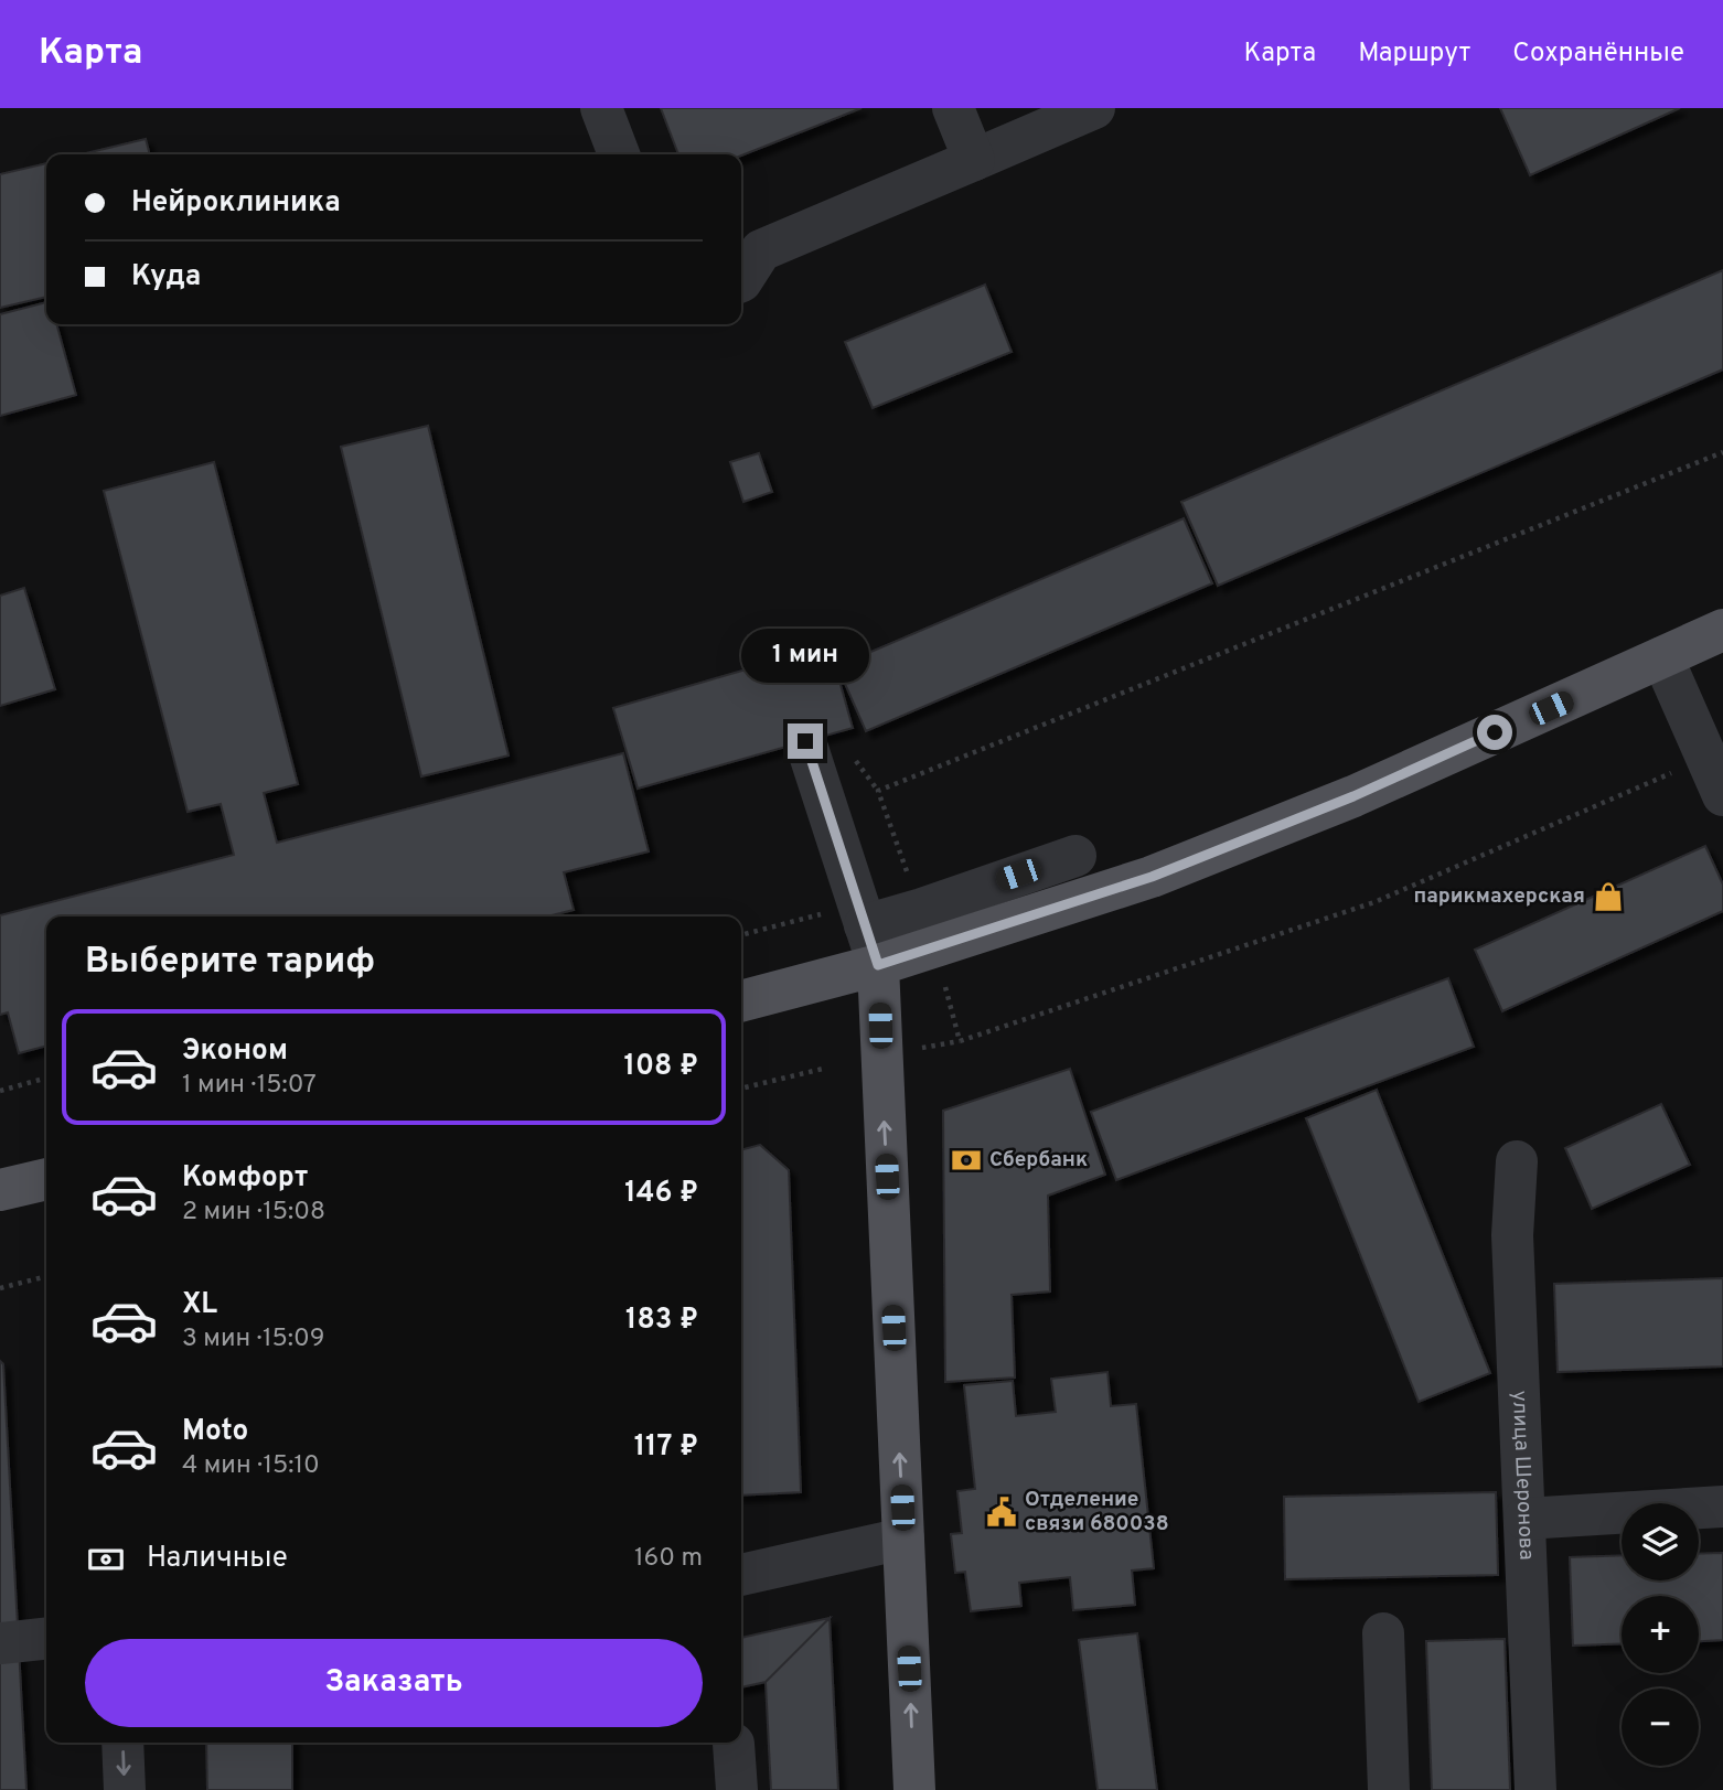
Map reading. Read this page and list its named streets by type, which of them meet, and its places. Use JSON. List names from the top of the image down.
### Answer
{
  "streets": {
    "street": ["улица Шеронова"]
  },
  "places": {
    "shop": ["парикмахерская"],
    "bank": ["Сбербанк"],
    "public building": ["Отделение связи 680038"]
  },
  "page": {
    "header": "Карта",
    "nav": ["Карта", "Маршрут", "Сохранённые"],
    "banner": ["Нейроклиника", "Куда"],
    "bubble": "1 мин",
    "heading": "Выберите тариф",
    "list": [
      {
        "name": "Эконом",
        "note": "1 мин · 15:07",
        "value": "108 ₽"
      },
      {
        "name": "Комфорт",
        "note": "2 мин · 15:08",
        "value": "146 ₽"
      },
      {
        "name": "XL",
        "note": "3 мин · 15:09",
        "value": "183 ₽"
      },
      {
        "name": "Moto",
        "note": "4 мин · 15:10",
        "value": "117 ₽"
      }
    ],
    "map_buttons": ["+", "−"],
    "pay": ["Наличные", "160 m"],
    "buttons": "Заказать"
  }
}
